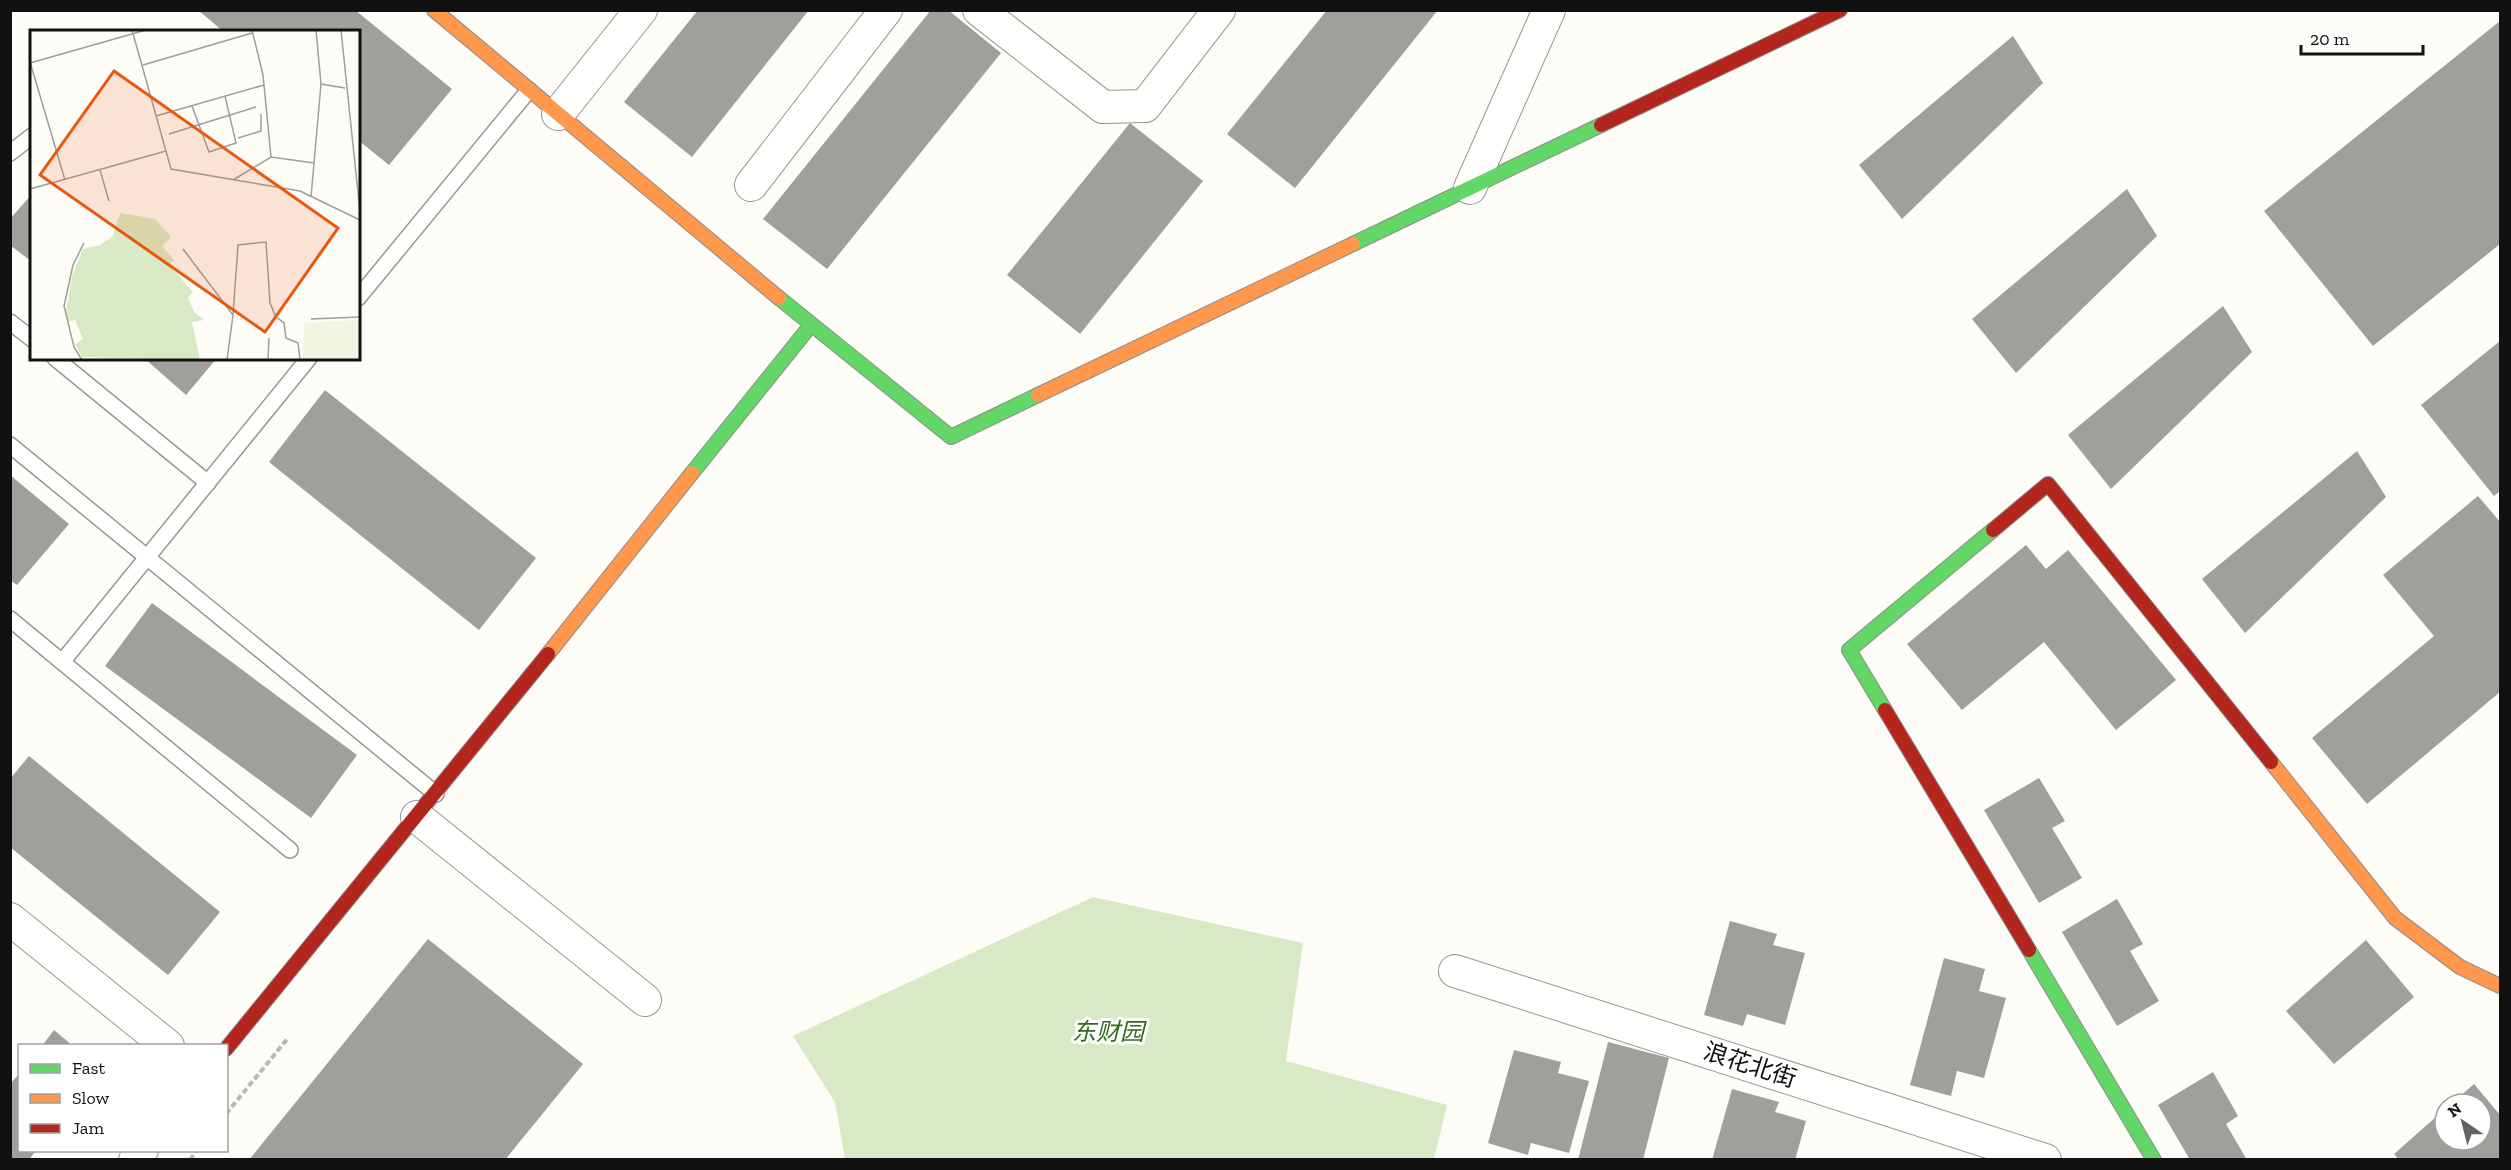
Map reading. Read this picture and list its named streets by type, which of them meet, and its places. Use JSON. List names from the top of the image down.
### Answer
{
  "streets": {
    "street": ["浪花北街"]
  },
  "parks": ["东财园"],
  "legend": ["Fast", "Slow", "Jam"],
  "scale_bar": "20 m",
  "north": "top left"
}
